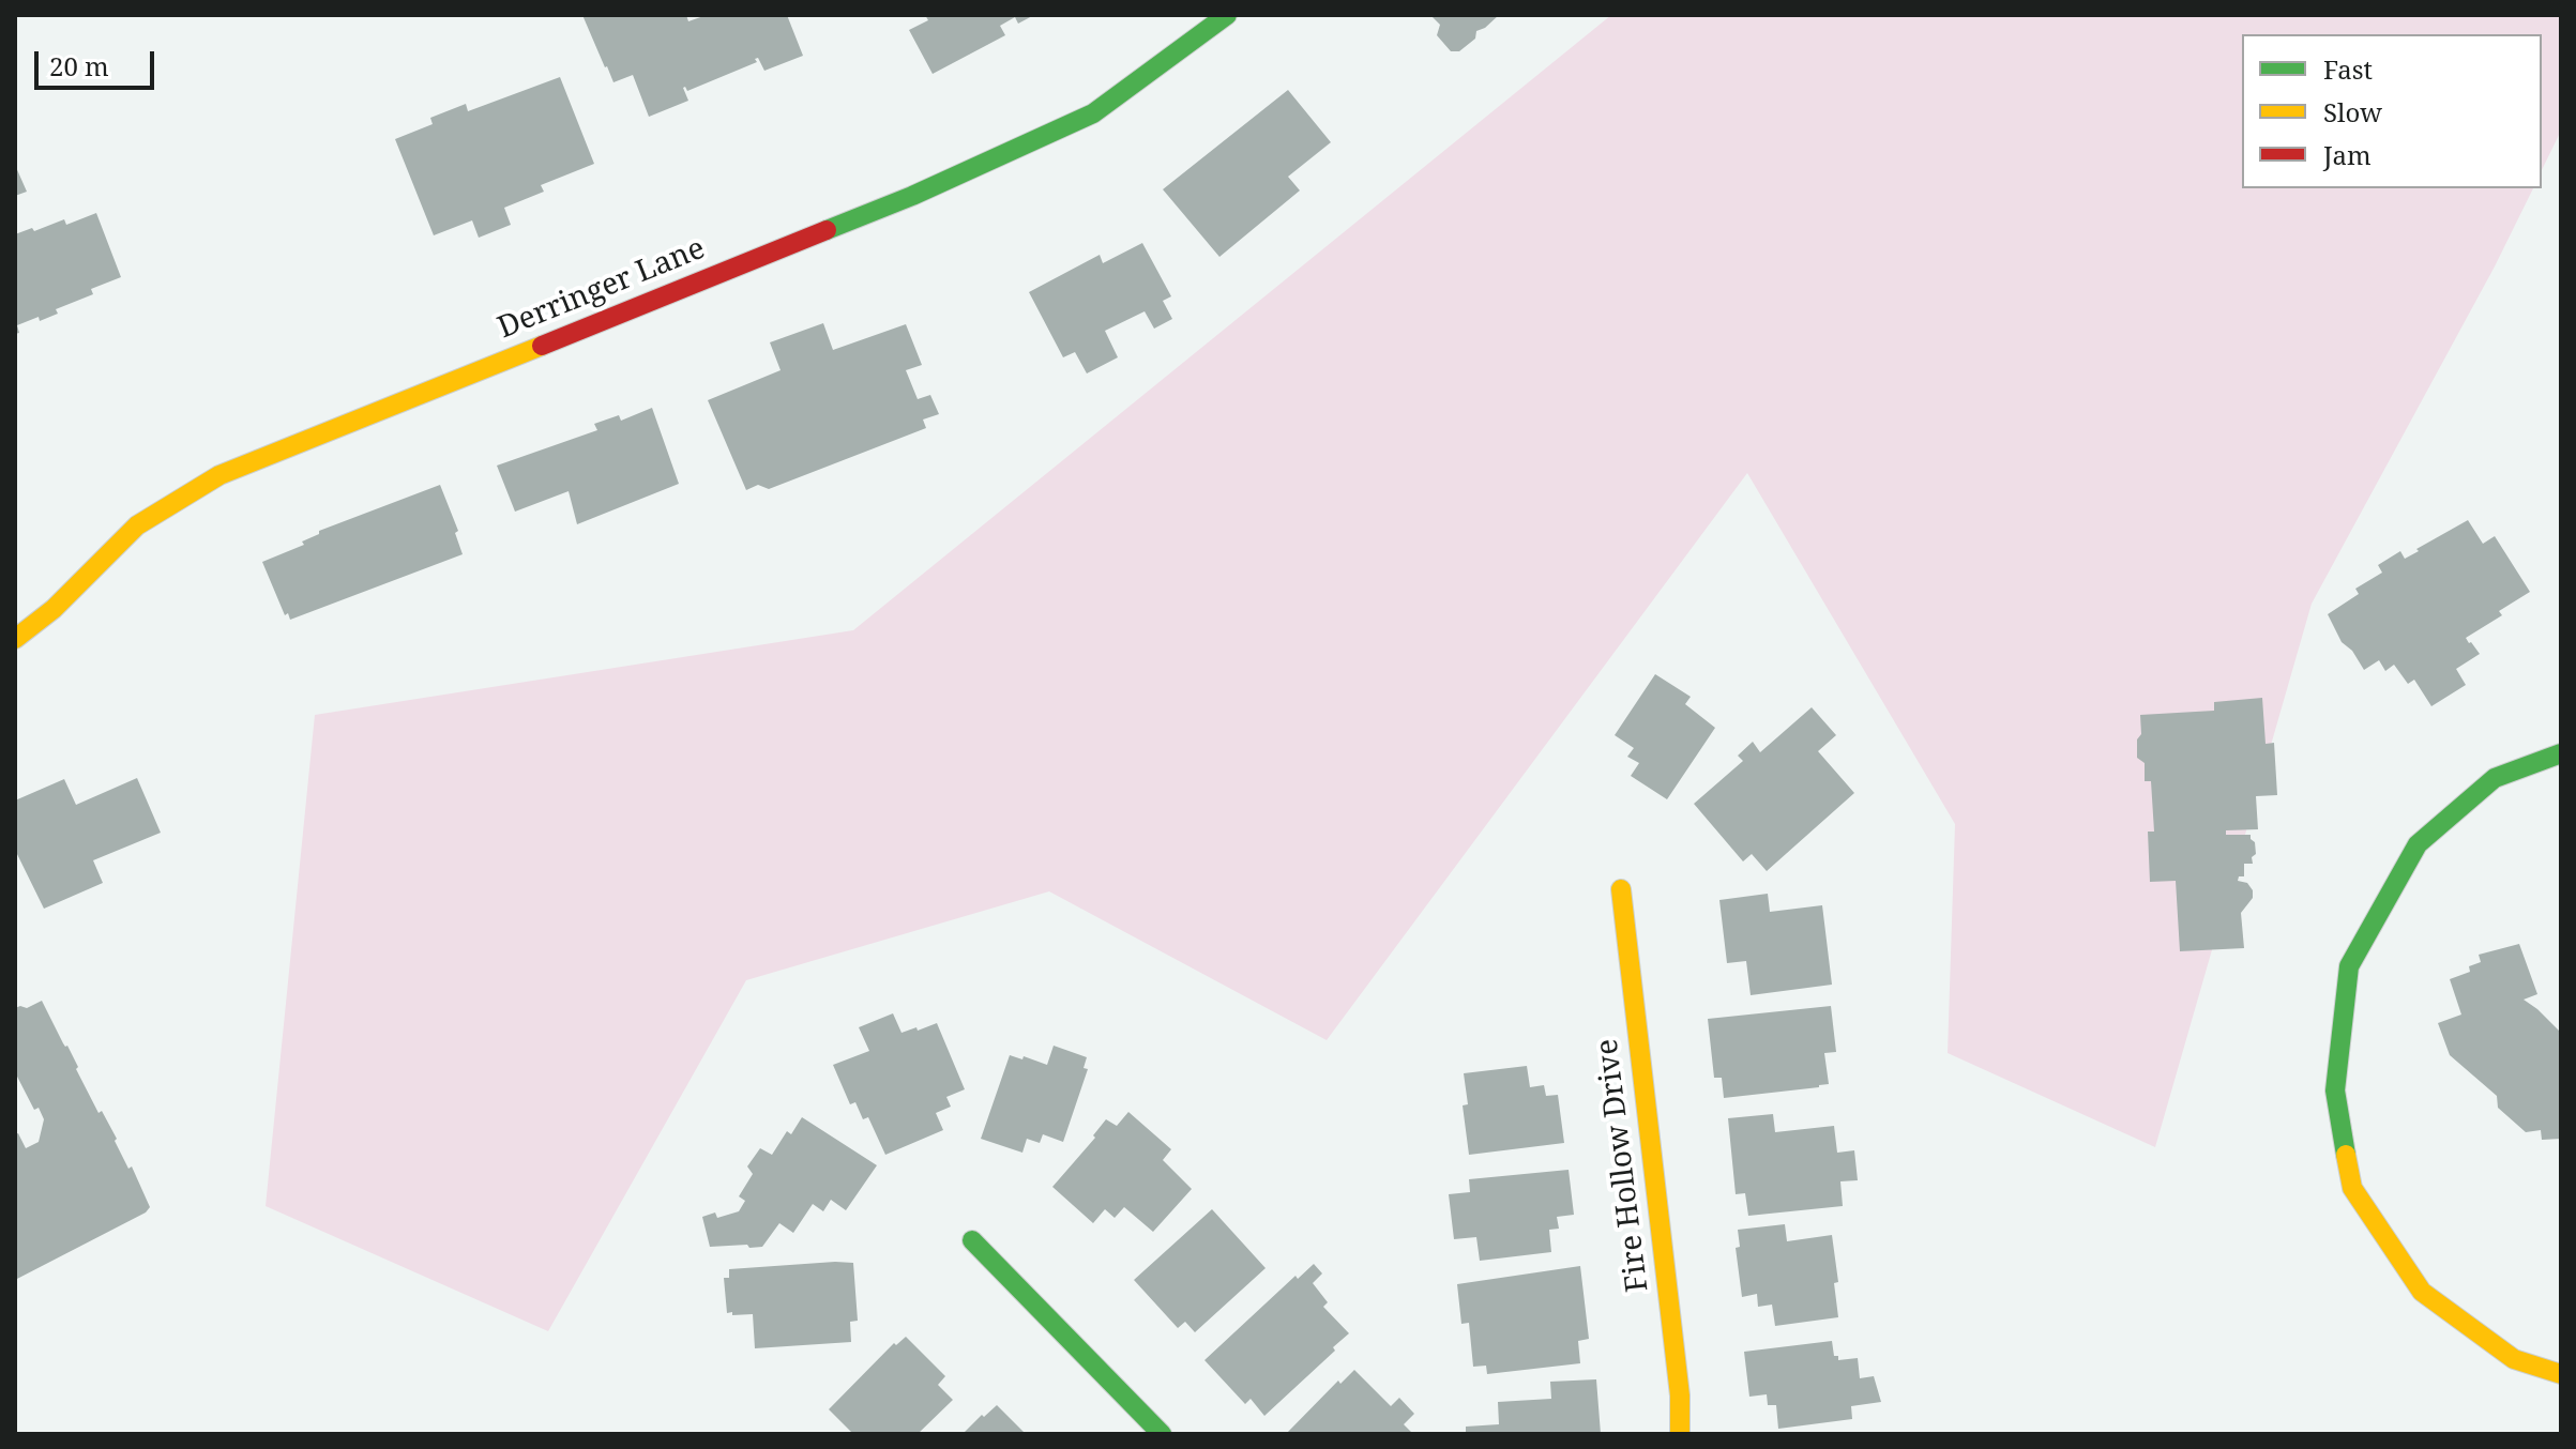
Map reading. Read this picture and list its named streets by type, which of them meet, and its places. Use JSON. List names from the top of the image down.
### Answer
{
  "streets": {
    "street": ["Derringer Lane", "Fire Hollow Drive"]
  },
  "legend": ["Fast", "Slow", "Jam"],
  "scale_bar": "20 m"
}
